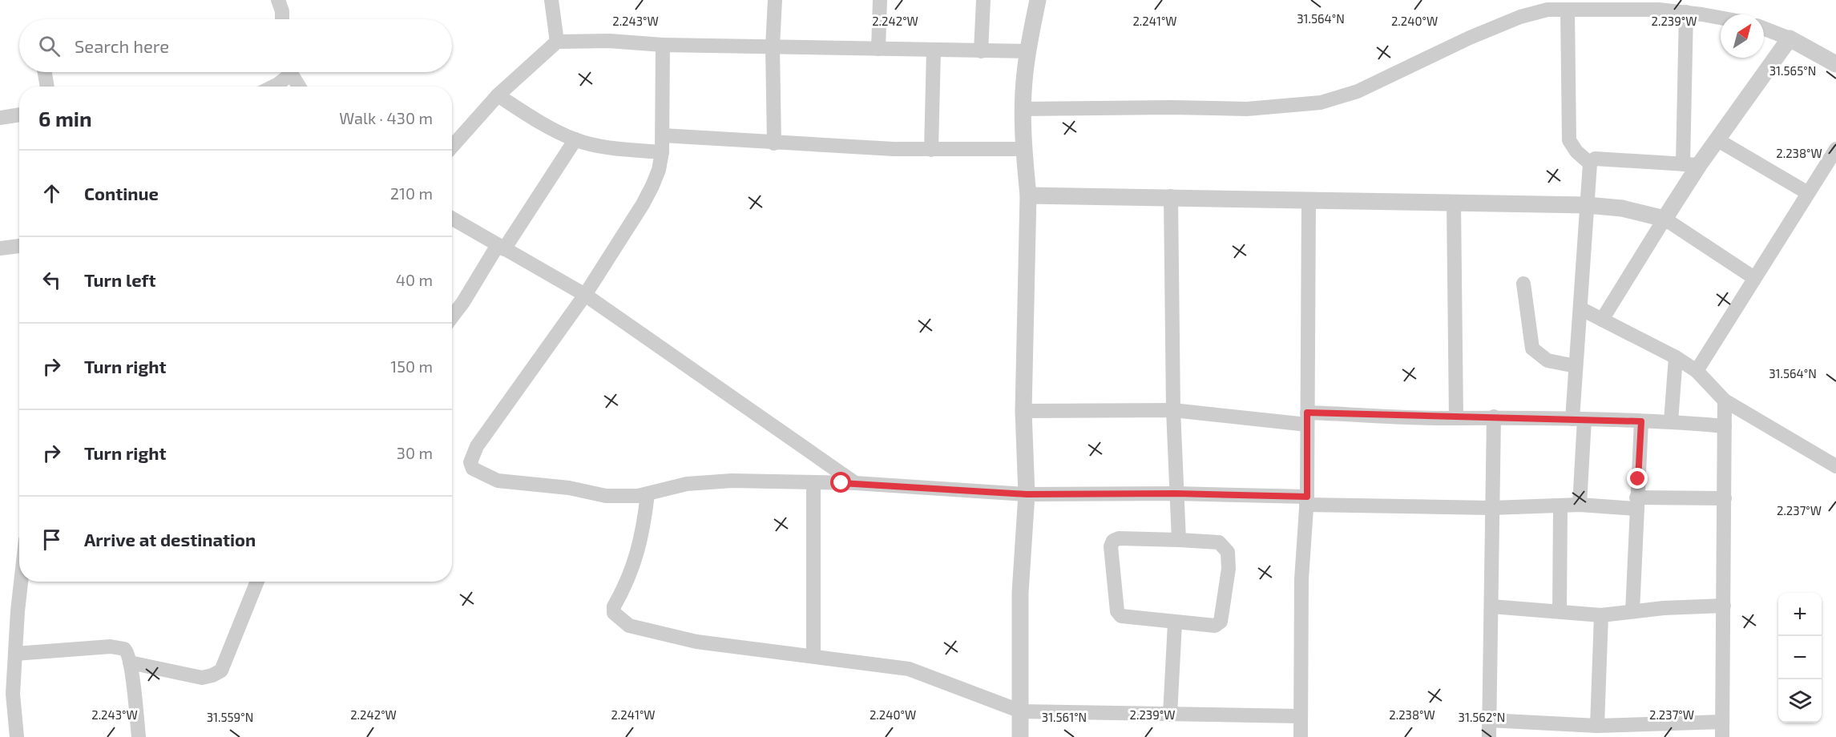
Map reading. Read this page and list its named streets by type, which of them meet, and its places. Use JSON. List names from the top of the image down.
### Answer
{
  "north": "top right",
  "page": {
    "search": "Search here",
    "heading": ["6 min", "Walk · 430 m"],
    "list": [
      ["Continue", "210 m"],
      ["Turn left", "40 m"],
      ["Turn right", "150 m"],
      ["Turn right", "30 m"],
      "Arrive at destination"
    ],
    "map_buttons": ["+", "−"]
  },
  "coordinates": [
    "31.564°N",
    "2.243°W",
    "2.242°W",
    "2.241°W",
    "2.240°W",
    "2.239°W",
    "31.565°N",
    "2.238°W",
    "2.237°W",
    "31.559°N",
    "31.561°N",
    "31.562°N"
  ]
}
